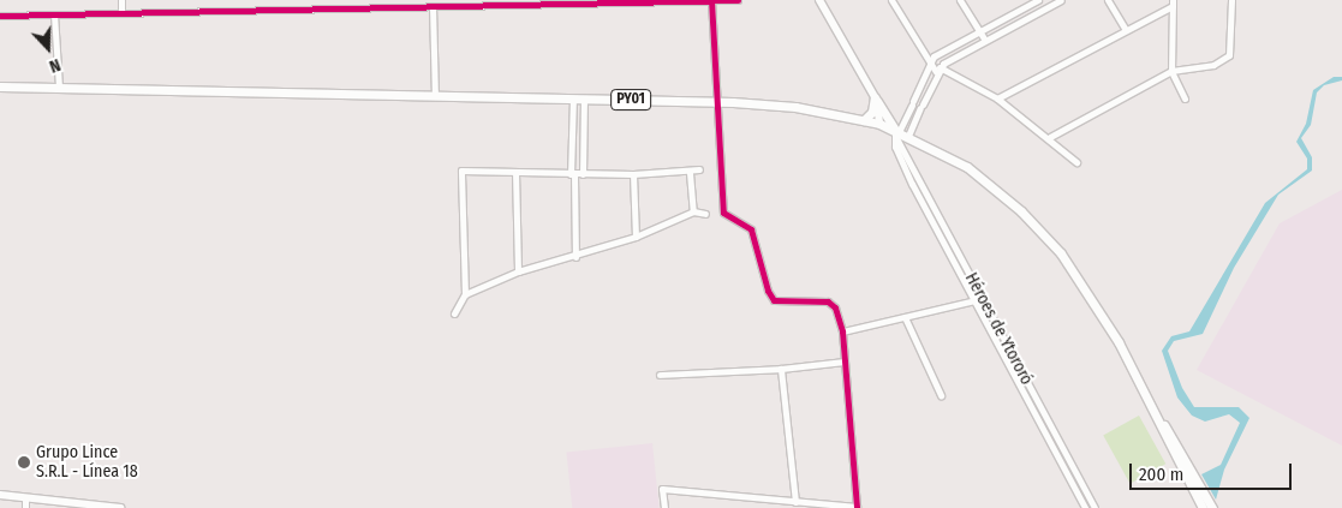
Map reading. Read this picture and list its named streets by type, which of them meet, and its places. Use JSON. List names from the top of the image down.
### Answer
{
  "streets": {
    "highway": ["PY01"],
    "street": ["Héroes de Ytororó"]
  },
  "crossings": [
    ["PY01", "Héroes de Ytororó"]
  ],
  "places": ["Grupo Lince S.R.L - Línea 18"],
  "scale_bar": "200 m",
  "north": "bottom"
}
